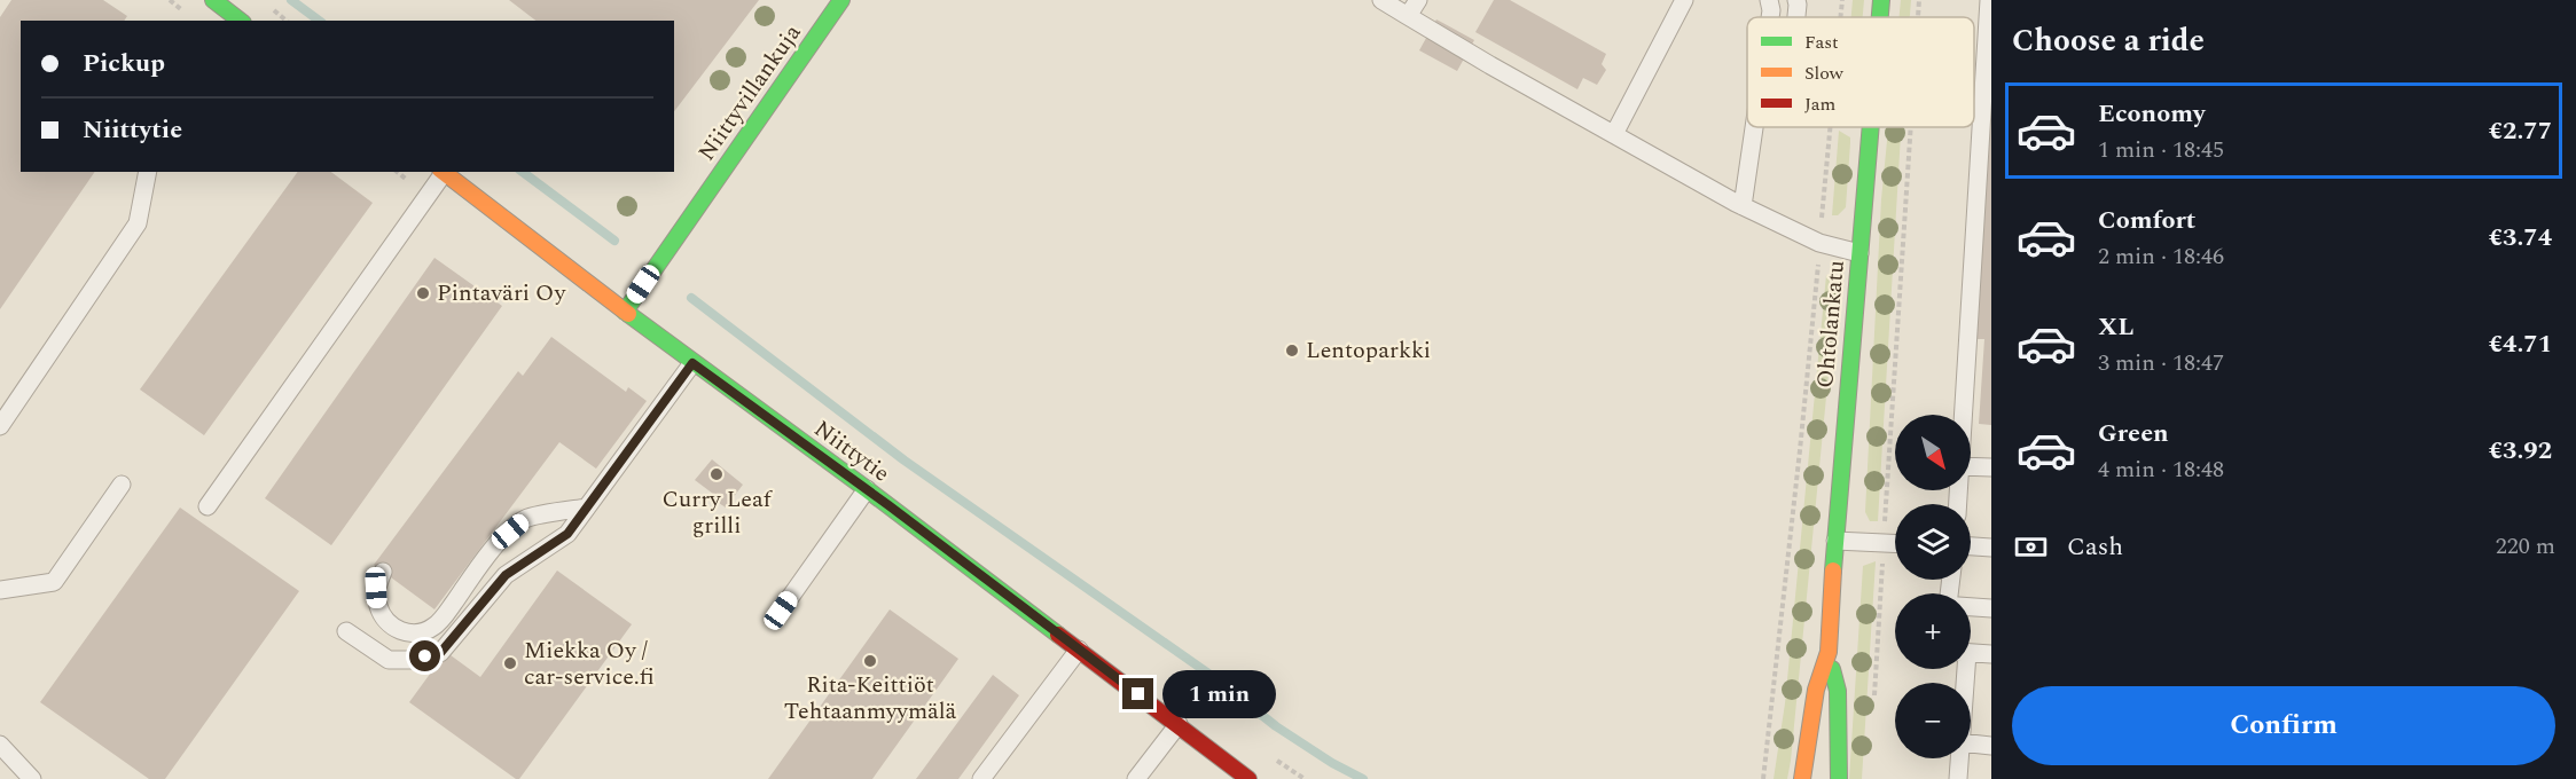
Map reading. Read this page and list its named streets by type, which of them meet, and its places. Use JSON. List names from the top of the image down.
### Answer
{
  "streets": {
    "street": ["Niittyvillankuja", "Ohtolankatu", "Niittytie"]
  },
  "crossings": [
    ["Niittyvillankuja", "Niittytie"]
  ],
  "places": [
    "Pintaväri Oy",
    "Lentoparkki",
    "Curry Leaf grilli",
    "Rita-Keittiöt Tehtaanmyymälä",
    "Miekka Oy / car-service.fi"
  ],
  "legend": ["Fast", "Slow", "Jam"],
  "north": "bottom right",
  "page": {
    "heading": "Choose a ride",
    "banner": ["Pickup", "Niittytie"],
    "list": [
      {
        "name": "Economy",
        "note": "1 min · 18:45",
        "value": "€2.77"
      },
      {
        "name": "Comfort",
        "note": "2 min · 18:46",
        "value": "€3.74"
      },
      {
        "name": "XL",
        "note": "3 min · 18:47",
        "value": "€4.71"
      },
      {
        "name": "Green",
        "note": "4 min · 18:48",
        "value": "€3.92"
      }
    ],
    "map_buttons": ["+", "−"],
    "pay": ["Cash", "220 m"],
    "bubble": "1 min",
    "buttons": "Confirm"
  }
}
